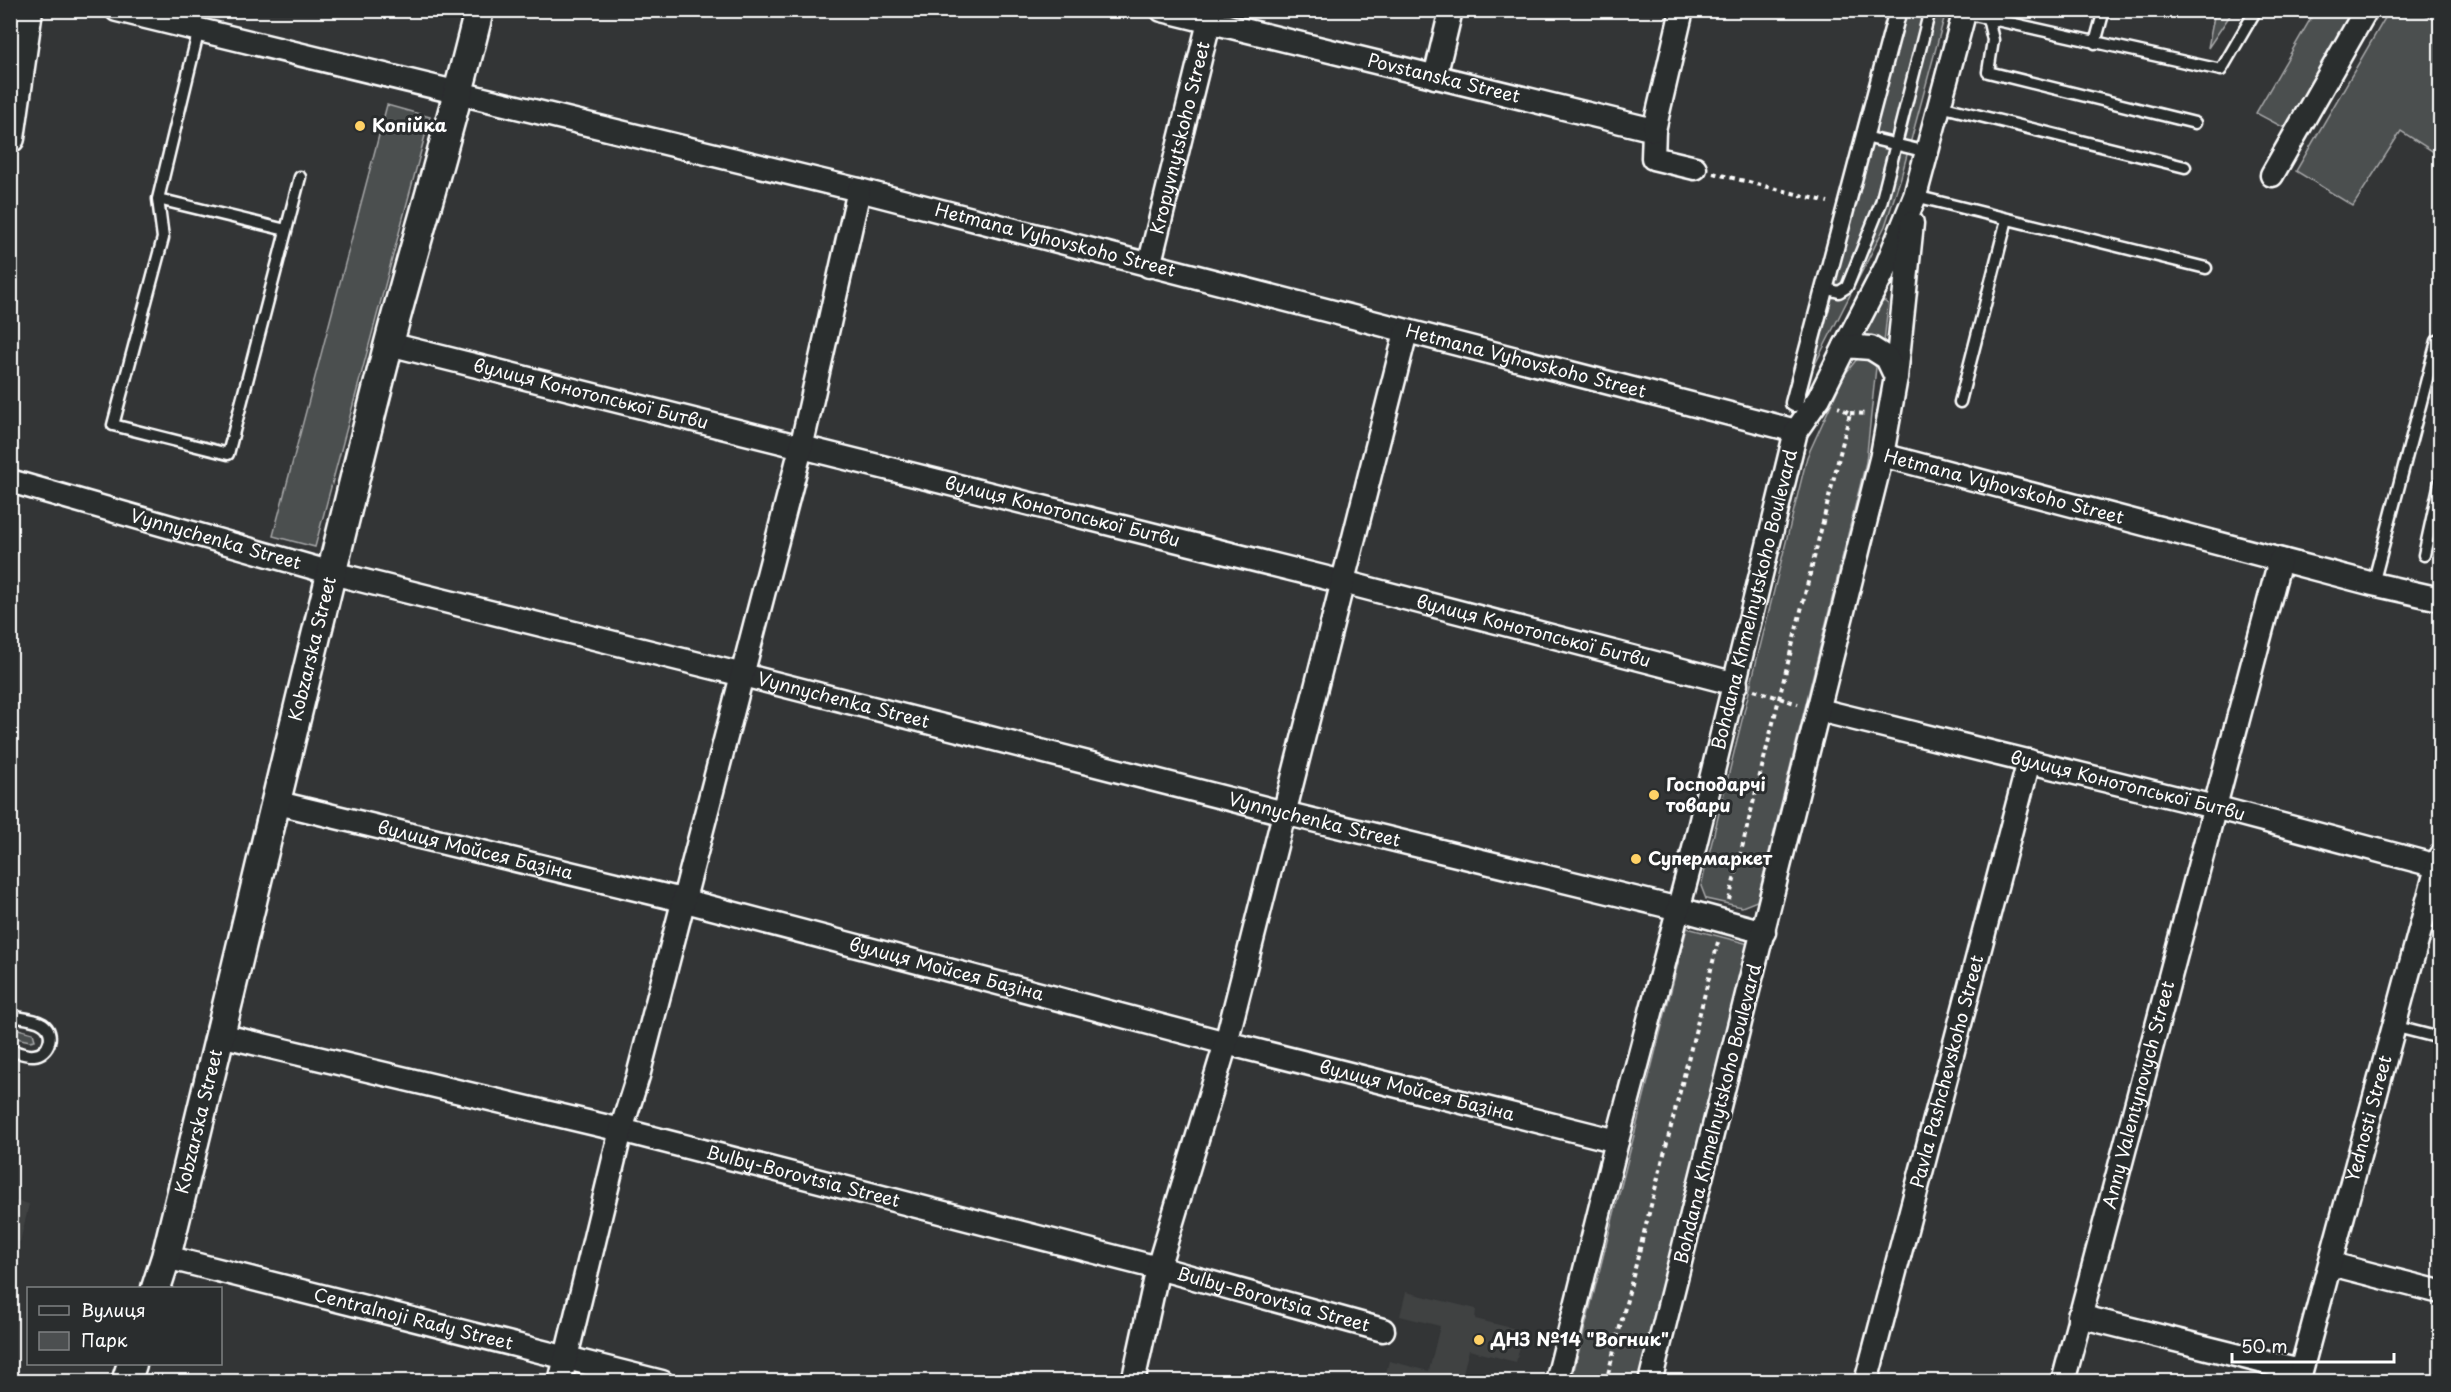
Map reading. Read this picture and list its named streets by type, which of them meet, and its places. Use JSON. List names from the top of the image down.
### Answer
{
  "streets": {
    "street": [
      "Povstanska Street",
      "Kropyvnytskoho Street",
      "Hetmana Vyhovskoho Street",
      "вулиця Конотопської Битви",
      "Vynnychenka Street",
      "Bohdana Khmelnytskoho Boulevard",
      "Kobzarska Street",
      "вулиця Мойсея Базіна",
      "Pavla Pashchevskoho Street",
      "Anny Valentynovych Street",
      "Yednosti Street",
      "Bulby-Borovtsia Street",
      "Centralnoji Rady Street"
    ]
  },
  "crossings": [
    ["Povstanska Street", "Kropyvnytskoho Street"],
    ["Kropyvnytskoho Street", "Hetmana Vyhovskoho Street"],
    ["Hetmana Vyhovskoho Street", "Bohdana Khmelnytskoho Boulevard"],
    ["Hetmana Vyhovskoho Street", "Kobzarska Street"],
    ["Hetmana Vyhovskoho Street", "Anny Valentynovych Street"],
    ["вулиця Конотопської Битви", "Bohdana Khmelnytskoho Boulevard"],
    ["вулиця Конотопської Битви", "Kobzarska Street"],
    ["вулиця Конотопської Битви", "Pavla Pashchevskoho Street"],
    ["вулиця Конотопської Битви", "Anny Valentynovych Street"],
    ["вулиця Конотопської Битви", "Yednosti Street"],
    ["Vynnychenka Street", "Bohdana Khmelnytskoho Boulevard"],
    ["Vynnychenka Street", "Kobzarska Street"],
    ["Bohdana Khmelnytskoho Boulevard", "вулиця Мойсея Базіна"],
    ["Kobzarska Street", "вулиця Мойсея Базіна"],
    ["Kobzarska Street", "Bulby-Borovtsia Street"],
    ["Kobzarska Street", "Centralnoji Rady Street"]
  ],
  "places": [
    "Копійка",
    "Господарчі товари",
    "Супермаркет",
    "ДНЗ №14 \"Вогник\""
  ],
  "legend": ["Вулиця", "Парк"],
  "scale_bar": "50 m"
}
